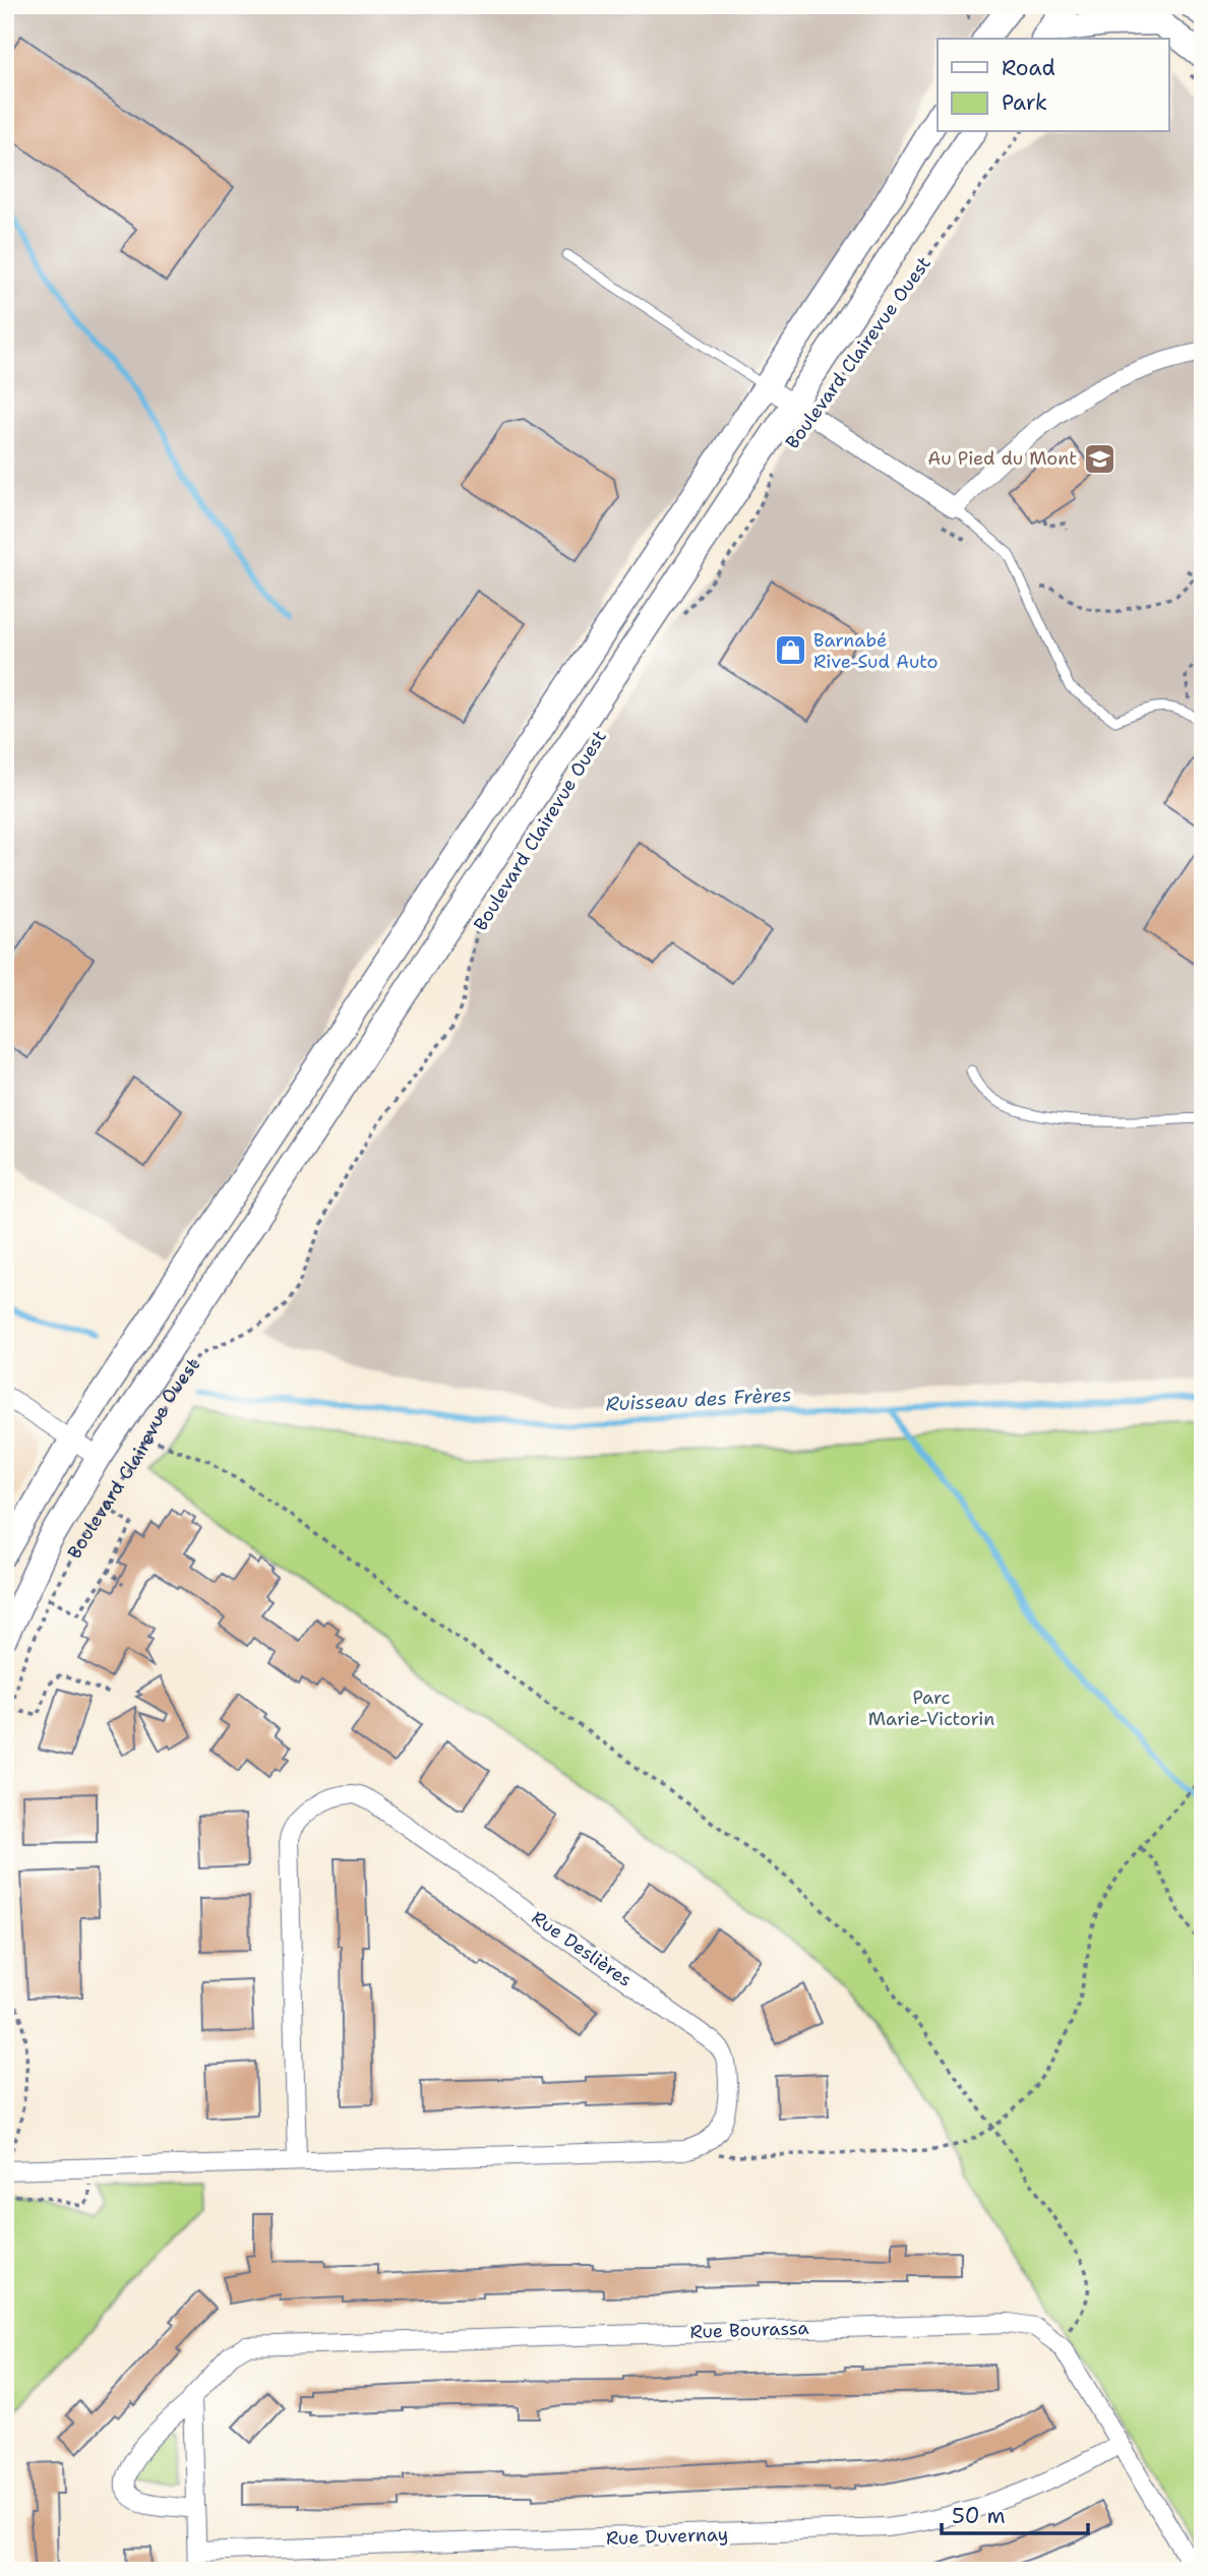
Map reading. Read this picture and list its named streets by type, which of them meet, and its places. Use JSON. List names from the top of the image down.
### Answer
{
  "streets": {
    "street": [
      "Boulevard Clairevue Ouest",
      "Rue Deslières",
      "Rue Bourassa",
      "Rue Duvernay"
    ]
  },
  "crossings": [
    ["Rue Bourassa", "Rue Duvernay"]
  ],
  "water": ["Ruisseau des Frères"],
  "parks": ["Parc Marie-Victorin"],
  "places": {
    "school or university": ["Au Pied du Mont"],
    "shop": ["Barnabé Rive-Sud Auto"]
  },
  "legend": ["Road", "Park"],
  "scale_bar": "50 m"
}
